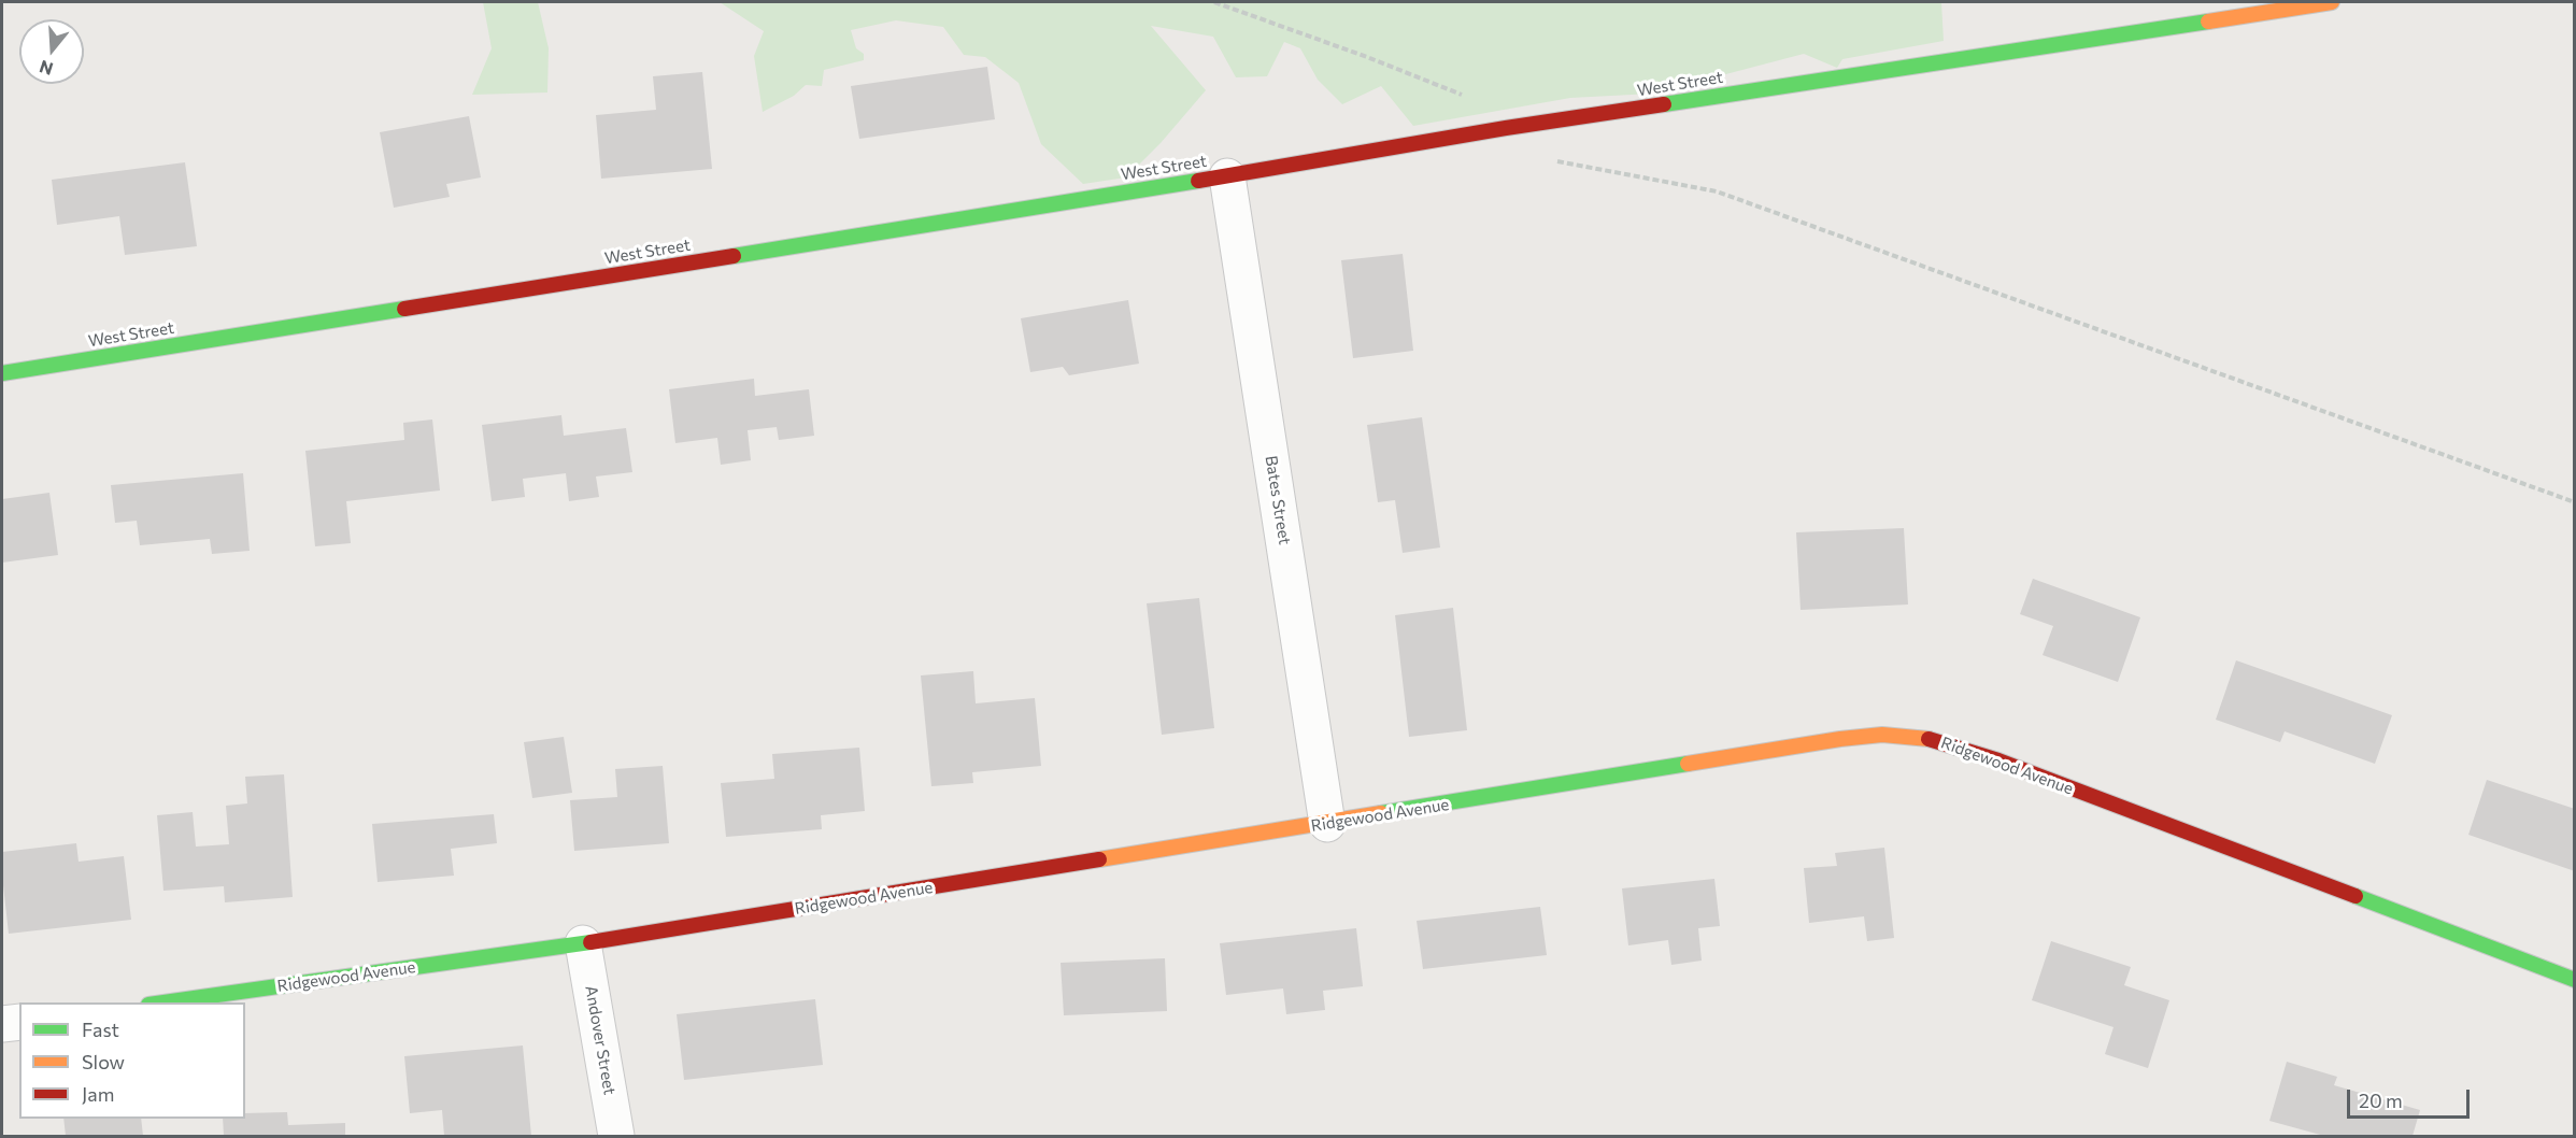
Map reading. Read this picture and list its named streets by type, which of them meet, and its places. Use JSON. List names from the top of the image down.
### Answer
{
  "streets": {
    "street": [
      "West Street",
      "Bates Street",
      "Ridgewood Avenue",
      "Andover Street"
    ]
  },
  "crossings": [
    ["West Street", "Bates Street"],
    ["Bates Street", "Ridgewood Avenue"],
    ["Ridgewood Avenue", "Andover Street"]
  ],
  "legend": ["Fast", "Slow", "Jam"],
  "scale_bar": "20 m",
  "north": "bottom"
}
